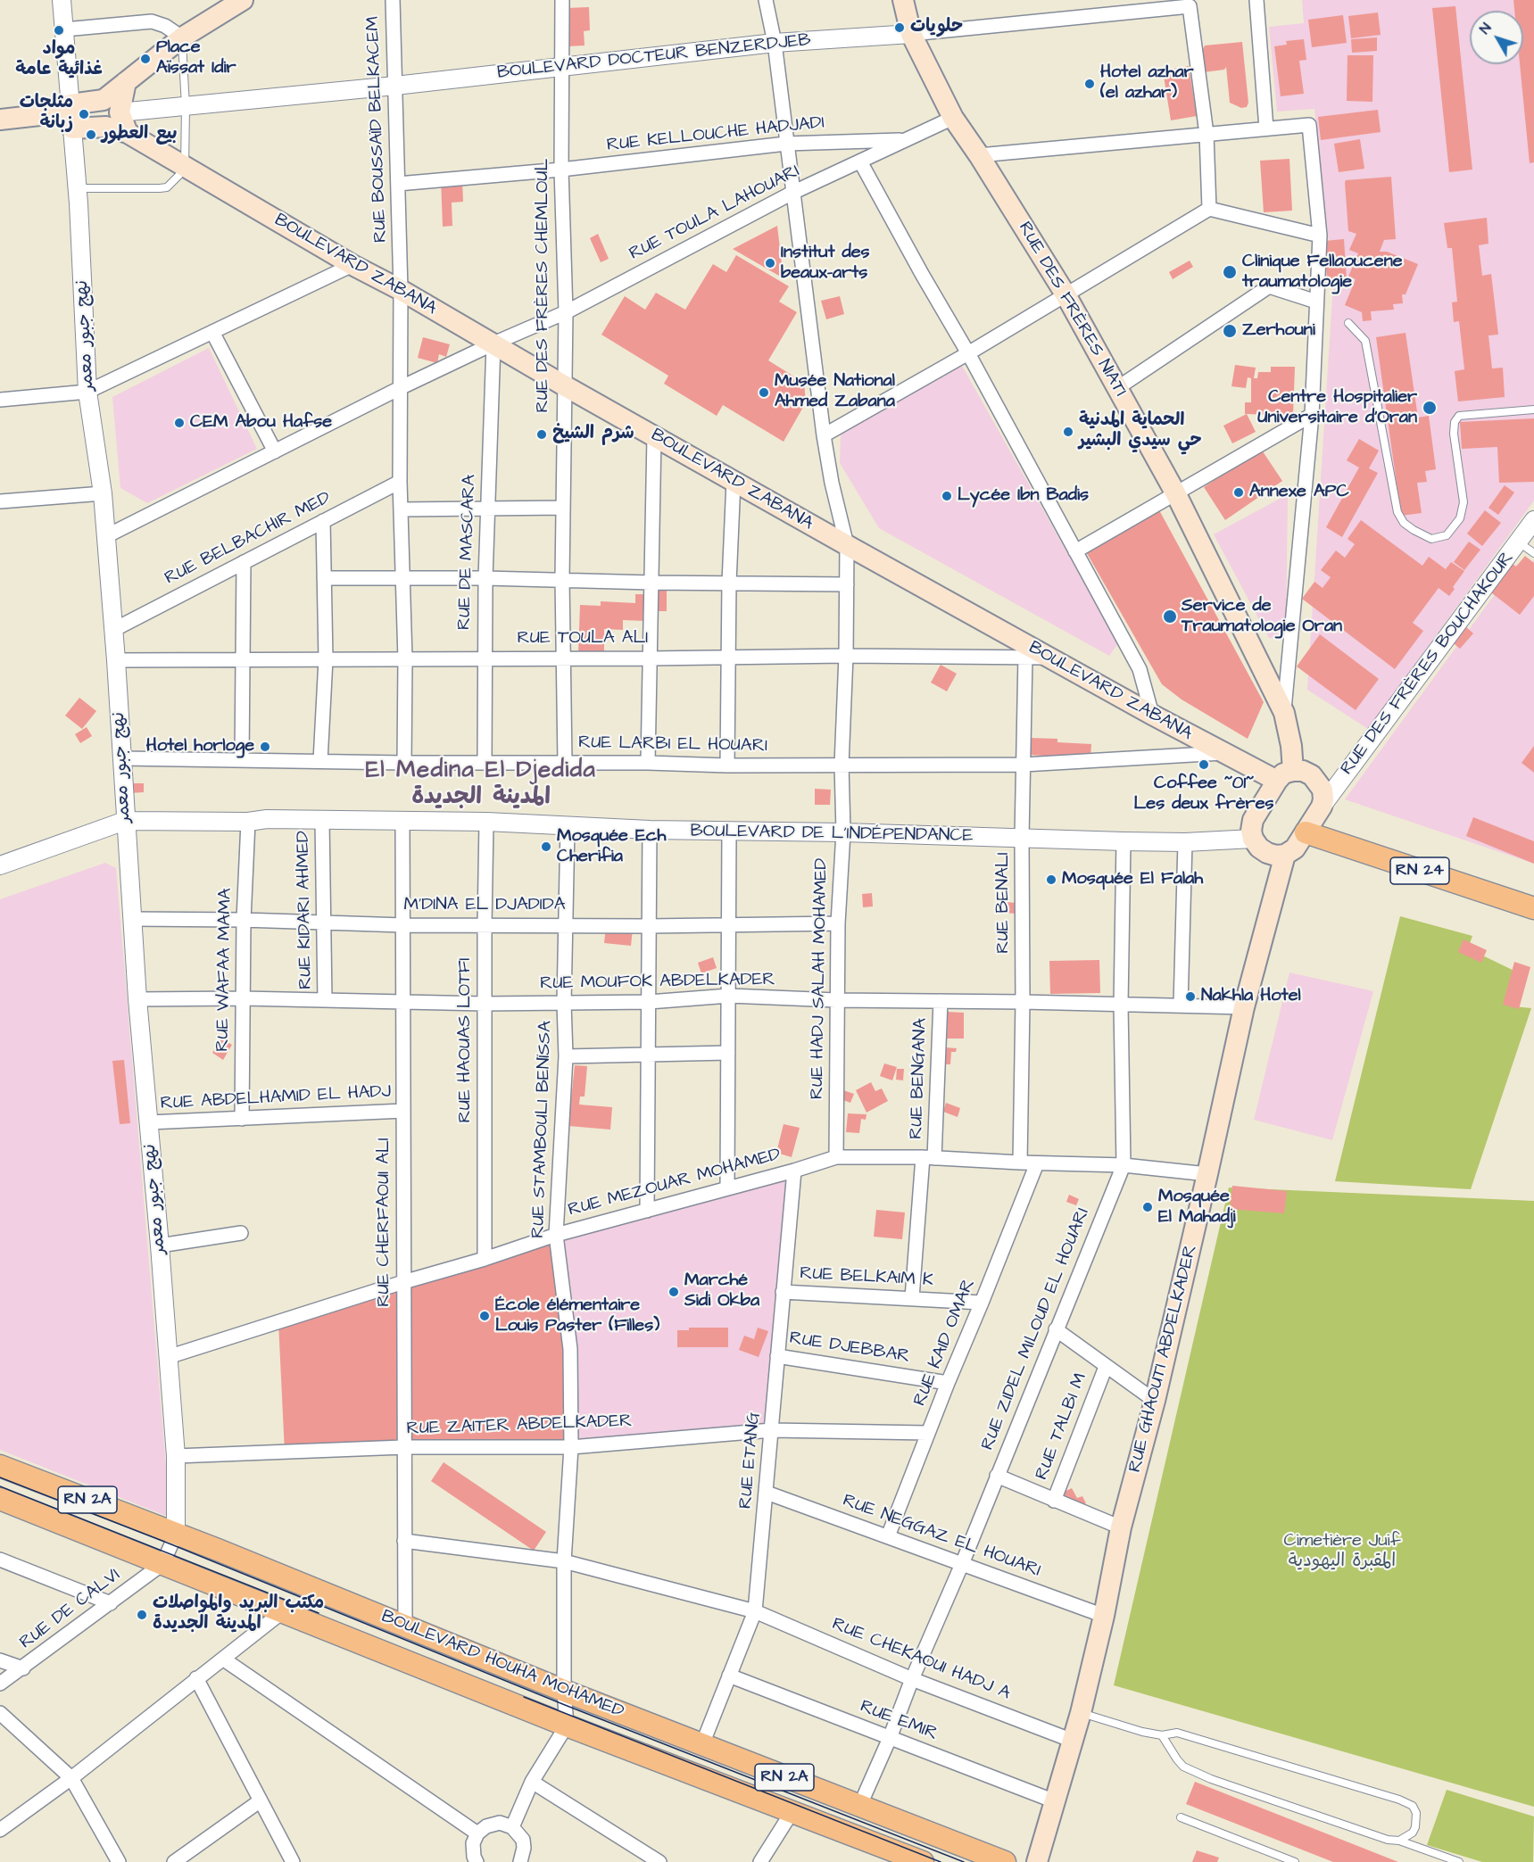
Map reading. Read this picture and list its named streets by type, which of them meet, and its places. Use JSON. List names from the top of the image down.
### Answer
{
  "streets": {
    "main road": [
      "BOULEVARD ZABANA",
      "RUE DES FRÈRES NIATI",
      "RN 24",
      "RUE GHAOUTI ABDELKADER",
      "RN 2A",
      "BOULEVARD HOUHA MOHAMED"
    ],
    "street": [
      "BOULEVARD DOCTEUR BENZERDJEB",
      "RUE BOUSSAÏD BELKACEM",
      "RUE KELLOUCHE HADJADI",
      "RUE TOULA LAHOUARI",
      "RUE DES FRÈRES CHEMLOUL",
      "نهج جبور معمر",
      "RUE BELBACHIR MED",
      "RUE DE MASCARA",
      "RUE TOULA ALI",
      "RUE DES FRÈRES BOUCHAKOUR",
      "RUE LARBI EL HOUARI",
      "BOULEVARD DE L'INDÉPENDANCE",
      "RUE BENALI",
      "M'DINA EL DJADIDA",
      "RUE KIDARI AHMED",
      "RUE WAFAA MAMA",
      "RUE HADJ SALAH MOHAMED",
      "RUE MOUFOK ABDELKADER",
      "RUE HAOUAS LOTFI",
      "RUE BENGANA",
      "RUE ABDELHAMID EL HADJ",
      "RUE STAMBOULI BENÏSSA",
      "RUE MEZOUAR MOHAMED",
      "RUE CHERFAOUI ALI",
      "RUE BELKAIM K",
      "RUE ZIDEL MILOUD EL HOUARI",
      "RUE KAID OMAR",
      "RUE DJEBBAR",
      "RUE ZAITER ABDELKADER",
      "RUE TALBI M",
      "RUE ETANG",
      "RUE NEGGAZ EL HOUARI",
      "RUE DE CALVI",
      "RUE CHEKAOUI HADJ A",
      "RUE EMIR"
    ]
  },
  "crossings": [
    ["BOULEVARD DOCTEUR BENZERDJEB", "RUE BOUSSAÏD BELKACEM"],
    ["BOULEVARD DOCTEUR BENZERDJEB", "RUE DES FRÈRES CHEMLOUL"],
    ["BOULEVARD DOCTEUR BENZERDJEB", "RUE DES FRÈRES NIATI"],
    ["BOULEVARD DOCTEUR BENZERDJEB", "RUE HADJ SALAH MOHAMED"],
    ["RUE BOUSSAÏD BELKACEM", "RUE KELLOUCHE HADJADI"],
    ["RUE BOUSSAÏD BELKACEM", "RUE TOULA LAHOUARI"],
    ["RUE BOUSSAÏD BELKACEM", "BOULEVARD ZABANA"],
    ["RUE BOUSSAÏD BELKACEM", "RUE BELBACHIR MED"],
    ["RUE BOUSSAÏD BELKACEM", "RUE TOULA ALI"],
    ["RUE BOUSSAÏD BELKACEM", "RUE LARBI EL HOUARI"],
    ["RUE KELLOUCHE HADJADI", "RUE TOULA LAHOUARI"],
    ["RUE KELLOUCHE HADJADI", "RUE DES FRÈRES CHEMLOUL"],
    ["RUE KELLOUCHE HADJADI", "RUE HADJ SALAH MOHAMED"],
    ["RUE TOULA LAHOUARI", "BOULEVARD ZABANA"],
    ["RUE TOULA LAHOUARI", "RUE DES FRÈRES CHEMLOUL"],
    ["RUE TOULA LAHOUARI", "RUE DES FRÈRES NIATI"],
    ["RUE TOULA LAHOUARI", "نهج جبور معمر"],
    ["RUE TOULA LAHOUARI", "RUE DE MASCARA"],
    ["RUE TOULA LAHOUARI", "RUE HADJ SALAH MOHAMED"],
    ["BOULEVARD ZABANA", "RUE DES FRÈRES CHEMLOUL"],
    ["BOULEVARD ZABANA", "RUE DES FRÈRES NIATI"],
    ["BOULEVARD ZABANA", "نهج جبور معمر"],
    ["BOULEVARD ZABANA", "RUE DE MASCARA"],
    ["BOULEVARD ZABANA", "RUE TOULA ALI"],
    ["BOULEVARD ZABANA", "RUE DES FRÈRES BOUCHAKOUR"],
    ["BOULEVARD ZABANA", "RUE LARBI EL HOUARI"],
    ["BOULEVARD ZABANA", "BOULEVARD DE L'INDÉPENDANCE"],
    ["BOULEVARD ZABANA", "RN 24"],
    ["BOULEVARD ZABANA", "RUE BENALI"],
    ["BOULEVARD ZABANA", "RUE HADJ SALAH MOHAMED"],
    ["BOULEVARD ZABANA", "RUE GHAOUTI ABDELKADER"],
    ["RUE DES FRÈRES CHEMLOUL", "RUE TOULA ALI"],
    ["RUE DES FRÈRES CHEMLOUL", "RUE LARBI EL HOUARI"],
    ["RUE DES FRÈRES NIATI", "RUE DES FRÈRES BOUCHAKOUR"],
    ["RUE DES FRÈRES NIATI", "BOULEVARD DE L'INDÉPENDANCE"],
    ["RUE DES FRÈRES NIATI", "RN 24"],
    ["RUE DES FRÈRES NIATI", "RUE GHAOUTI ABDELKADER"],
    ["نهج جبور معمر", "RUE BELBACHIR MED"],
    ["نهج جبور معمر", "RUE TOULA ALI"],
    ["نهج جبور معمر", "RUE LARBI EL HOUARI"],
    ["نهج جبور معمر", "BOULEVARD DE L'INDÉPENDANCE"],
    ["نهج جبور معمر", "M'DINA EL DJADIDA"],
    ["نهج جبور معمر", "RUE MOUFOK ABDELKADER"],
    ["نهج جبور معمر", "RUE ABDELHAMID EL HADJ"],
    ["نهج جبور معمر", "RUE MEZOUAR MOHAMED"],
    ["نهج جبور معمر", "RUE ZAITER ABDELKADER"],
    ["نهج جبور معمر", "BOULEVARD HOUHA MOHAMED"],
    ["RUE DE MASCARA", "RUE TOULA ALI"],
    ["RUE DE MASCARA", "RUE LARBI EL HOUARI"],
    ["RUE TOULA ALI", "RUE BENALI"],
    ["RUE TOULA ALI", "RUE HADJ SALAH MOHAMED"],
    ["RUE DES FRÈRES BOUCHAKOUR", "BOULEVARD DE L'INDÉPENDANCE"],
    ["RUE DES FRÈRES BOUCHAKOUR", "RN 24"],
    ["RUE DES FRÈRES BOUCHAKOUR", "RUE GHAOUTI ABDELKADER"],
    ["RUE LARBI EL HOUARI", "RUE BENALI"],
    ["RUE LARBI EL HOUARI", "RUE HADJ SALAH MOHAMED"],
    ["BOULEVARD DE L'INDÉPENDANCE", "RN 24"],
    ["BOULEVARD DE L'INDÉPENDANCE", "RUE BENALI"],
    ["BOULEVARD DE L'INDÉPENDANCE", "RUE KIDARI AHMED"],
    ["BOULEVARD DE L'INDÉPENDANCE", "RUE WAFAA MAMA"],
    ["BOULEVARD DE L'INDÉPENDANCE", "RUE HADJ SALAH MOHAMED"],
    ["BOULEVARD DE L'INDÉPENDANCE", "RUE HAOUAS LOTFI"],
    ["BOULEVARD DE L'INDÉPENDANCE", "RUE STAMBOULI BENÏSSA"],
    ["BOULEVARD DE L'INDÉPENDANCE", "RUE CHERFAOUI ALI"],
    ["BOULEVARD DE L'INDÉPENDANCE", "RUE ZIDEL MILOUD EL HOUARI"],
    ["BOULEVARD DE L'INDÉPENDANCE", "RUE GHAOUTI ABDELKADER"],
    ["RN 24", "RUE GHAOUTI ABDELKADER"],
    ["RUE BENALI", "RUE MOUFOK ABDELKADER"],
    ["RUE BENALI", "RUE MEZOUAR MOHAMED"],
    ["M'DINA EL DJADIDA", "RUE KIDARI AHMED"],
    ["M'DINA EL DJADIDA", "RUE WAFAA MAMA"],
    ["M'DINA EL DJADIDA", "RUE HADJ SALAH MOHAMED"],
    ["M'DINA EL DJADIDA", "RUE HAOUAS LOTFI"],
    ["M'DINA EL DJADIDA", "RUE STAMBOULI BENÏSSA"],
    ["M'DINA EL DJADIDA", "RUE CHERFAOUI ALI"],
    ["RUE KIDARI AHMED", "RUE MOUFOK ABDELKADER"],
    ["RUE WAFAA MAMA", "RUE MOUFOK ABDELKADER"],
    ["RUE WAFAA MAMA", "RUE ABDELHAMID EL HADJ"],
    ["RUE HADJ SALAH MOHAMED", "RUE MOUFOK ABDELKADER"],
    ["RUE HADJ SALAH MOHAMED", "RUE MEZOUAR MOHAMED"],
    ["RUE MOUFOK ABDELKADER", "RUE HAOUAS LOTFI"],
    ["RUE MOUFOK ABDELKADER", "RUE BENGANA"],
    ["RUE MOUFOK ABDELKADER", "RUE STAMBOULI BENÏSSA"],
    ["RUE MOUFOK ABDELKADER", "RUE CHERFAOUI ALI"],
    ["RUE MOUFOK ABDELKADER", "RUE ZIDEL MILOUD EL HOUARI"],
    ["RUE MOUFOK ABDELKADER", "RUE GHAOUTI ABDELKADER"],
    ["RUE HAOUAS LOTFI", "RUE MEZOUAR MOHAMED"],
    ["RUE BENGANA", "RUE MEZOUAR MOHAMED"],
    ["RUE BENGANA", "RUE BELKAIM K"],
    ["RUE ABDELHAMID EL HADJ", "RUE CHERFAOUI ALI"],
    ["RUE STAMBOULI BENÏSSA", "RUE MEZOUAR MOHAMED"],
    ["RUE STAMBOULI BENÏSSA", "RUE ZAITER ABDELKADER"],
    ["RUE STAMBOULI BENÏSSA", "RUE CHEKAOUI HADJ A"],
    ["RUE STAMBOULI BENÏSSA", "BOULEVARD HOUHA MOHAMED"],
    ["RUE MEZOUAR MOHAMED", "RUE CHERFAOUI ALI"],
    ["RUE MEZOUAR MOHAMED", "RUE ZIDEL MILOUD EL HOUARI"],
    ["RUE MEZOUAR MOHAMED", "RUE KAID OMAR"],
    ["RUE MEZOUAR MOHAMED", "RUE GHAOUTI ABDELKADER"],
    ["RUE MEZOUAR MOHAMED", "RUE ETANG"],
    ["RUE CHERFAOUI ALI", "RUE ZAITER ABDELKADER"],
    ["RUE CHERFAOUI ALI", "RUE CHEKAOUI HADJ A"],
    ["RUE CHERFAOUI ALI", "BOULEVARD HOUHA MOHAMED"],
    ["RUE BELKAIM K", "RUE KAID OMAR"],
    ["RUE BELKAIM K", "RUE ETANG"],
    ["RUE ZIDEL MILOUD EL HOUARI", "RUE NEGGAZ EL HOUARI"],
    ["RUE ZIDEL MILOUD EL HOUARI", "RUE CHEKAOUI HADJ A"],
    ["RUE ZIDEL MILOUD EL HOUARI", "BOULEVARD HOUHA MOHAMED"],
    ["RUE ZIDEL MILOUD EL HOUARI", "RUE EMIR"],
    ["RUE KAID OMAR", "RUE DJEBBAR"],
    ["RUE KAID OMAR", "RUE ZAITER ABDELKADER"],
    ["RUE KAID OMAR", "RUE NEGGAZ EL HOUARI"],
    ["RUE DJEBBAR", "RUE ETANG"],
    ["RUE GHAOUTI ABDELKADER", "RUE NEGGAZ EL HOUARI"],
    ["RUE GHAOUTI ABDELKADER", "RUE CHEKAOUI HADJ A"],
    ["RUE GHAOUTI ABDELKADER", "RUE EMIR"],
    ["RUE ZAITER ABDELKADER", "RUE ETANG"],
    ["RUE ETANG", "RUE NEGGAZ EL HOUARI"],
    ["RUE ETANG", "RUE CHEKAOUI HADJ A"],
    ["RUE ETANG", "BOULEVARD HOUHA MOHAMED"],
    ["RUE ETANG", "RUE EMIR"],
    ["RUE DE CALVI", "BOULEVARD HOUHA MOHAMED"]
  ],
  "districts": ["El Medina El Djedida المدينة الجديدة"],
  "parks": ["Cimetière Juif المقبرة اليهودية"],
  "places": [
    "حلويات",
    "مواد غذائية عامة",
    "Place Aïssat Idir",
    "Hotel azhar (el azhar)",
    "مثلجات زبانة",
    "بيع العطور",
    "Institut des beaux-arts",
    "Clinique Fellaoucene traumatologie",
    "Zerhouni",
    "Musée National Ahmed Zabana",
    "Centre Hospitalier Universitaire d'Oran",
    "CEM Abou Hafse",
    "الحماية المدنية حي سيدي البشير",
    "شرم الشيخ",
    "Annexe APC",
    "Lycée Ibn Badis",
    "Service de Traumatologie Oran",
    "Hotel horloge",
    "Coffee ~01~ Les deux frères",
    "Mosquée Ech Cherifia",
    "Mosquée El Falah",
    "Nakhla Hotel",
    "Mosquée El Mahadji",
    "Marché Sidi Okba",
    "École élémentaire Louis Paster (Filles)",
    "مكتب البريد والمواصلات المدينة الجديدة"
  ],
  "north": "top left"
}
